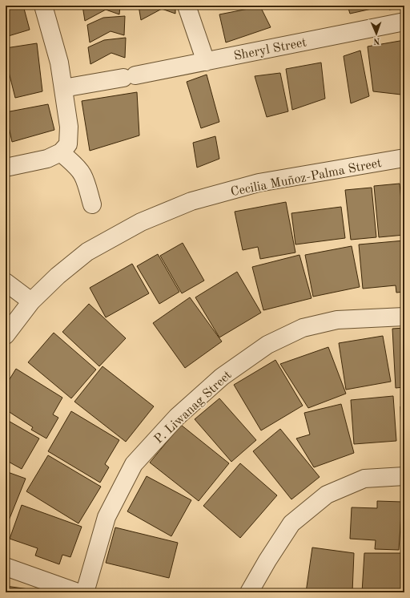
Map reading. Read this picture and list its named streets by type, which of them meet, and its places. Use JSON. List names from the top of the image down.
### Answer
{
  "streets": {
    "street": ["Sheryl Street", "Cecilia Muñoz-Palma Street", "P. Liwanag Street"]
  },
  "north": "bottom"
}
